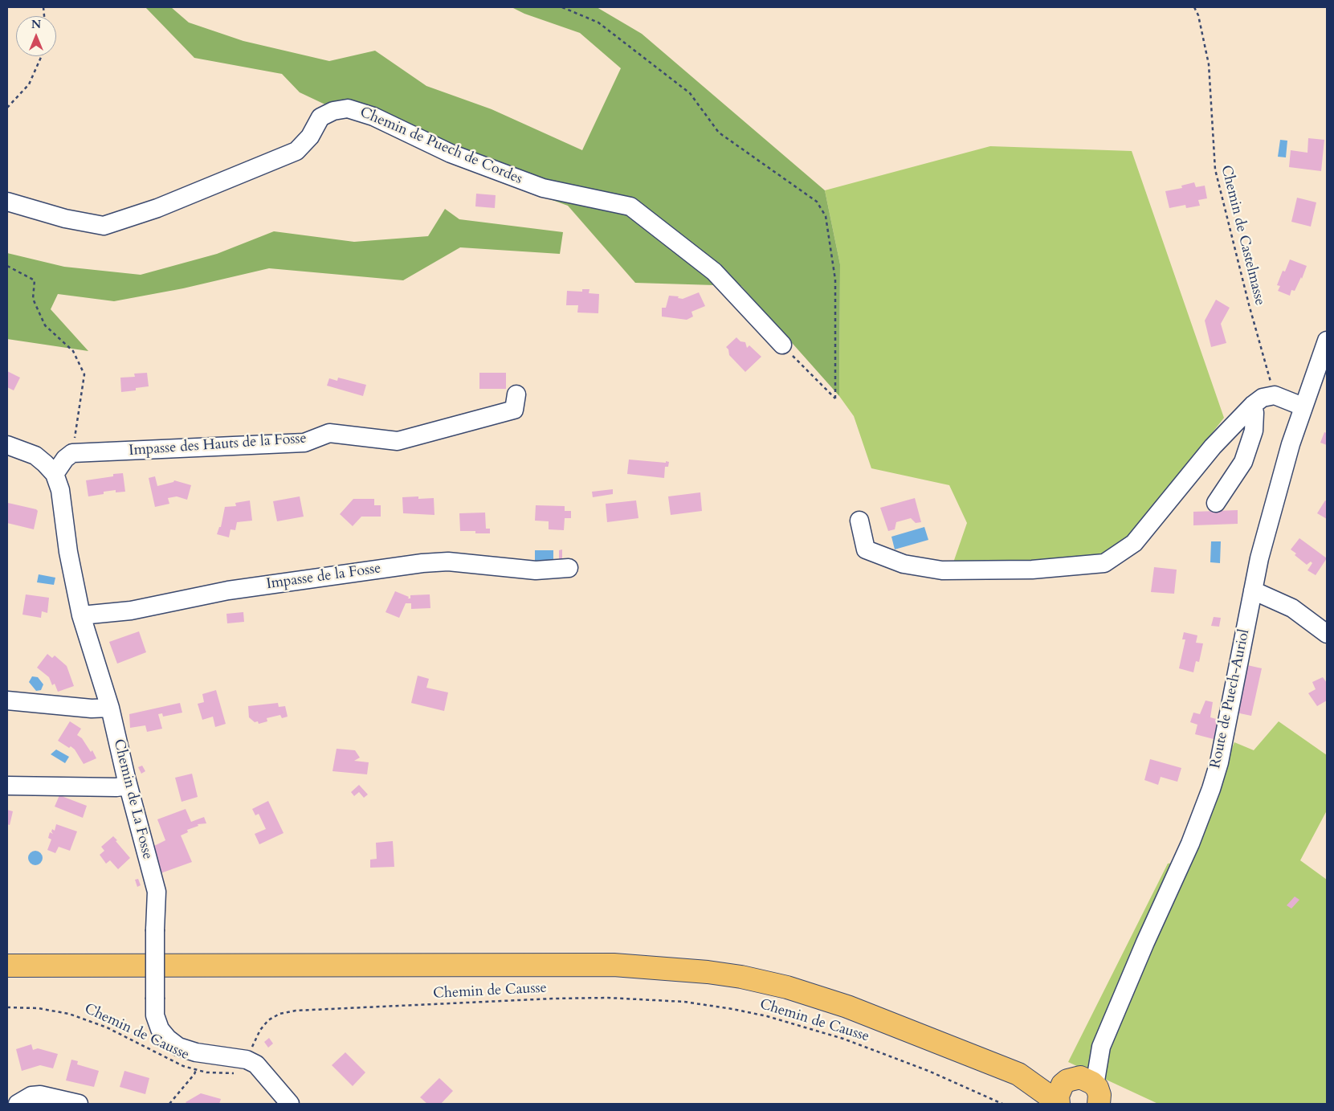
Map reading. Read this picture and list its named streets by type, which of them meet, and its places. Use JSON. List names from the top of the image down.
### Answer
{
  "streets": {
    "street": [
      "Chemin de Puech de Cordes",
      "Impasse des Hauts de la Fosse",
      "Impasse de la Fosse",
      "Route de Puech-Auriol",
      "Chemin de La Fosse"
    ],
    "path": ["Chemin de Castelmasse", "Chemin de Causse"]
  },
  "crossings": [
    ["Impasse de la Fosse", "Chemin de La Fosse"],
    ["Chemin de La Fosse", "Chemin de Causse"]
  ],
  "north": "top"
}
